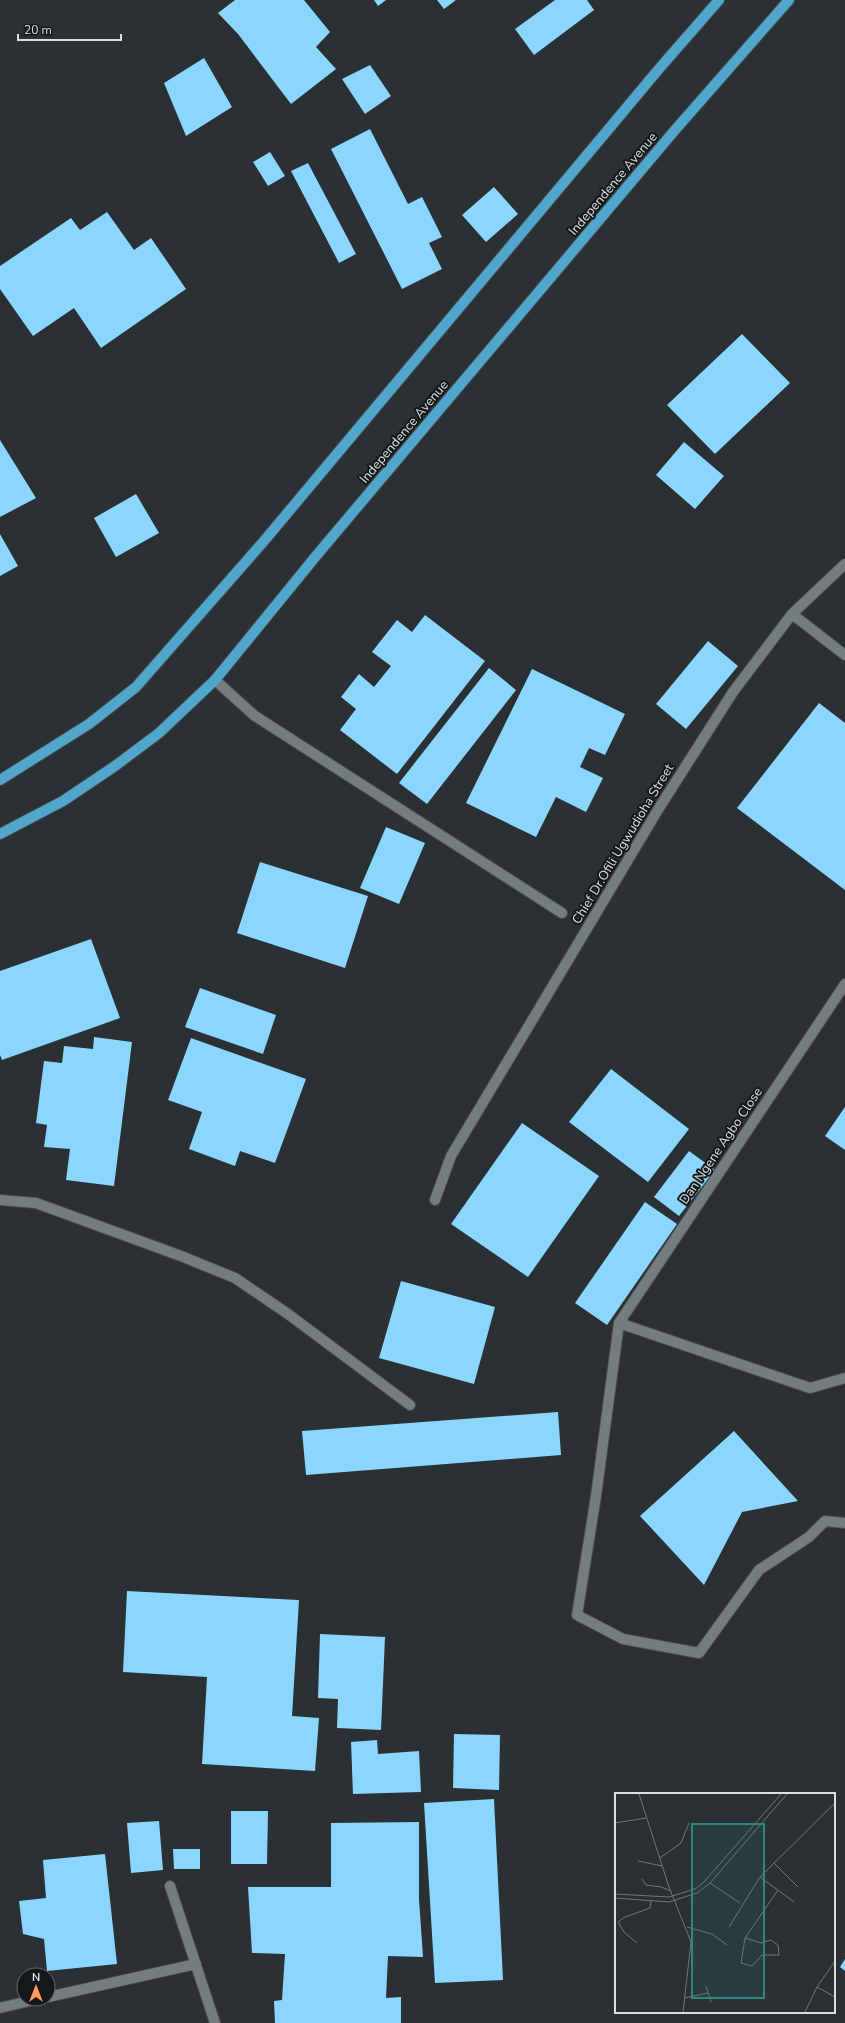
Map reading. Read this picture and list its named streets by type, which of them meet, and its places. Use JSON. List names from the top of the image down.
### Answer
{
  "streets": {
    "main road": ["Independence Avenue"],
    "street": ["Chief Dr.Ofili Ugwudioha Street", "Dan Ngene Agbo Close"]
  },
  "scale_bar": "20 m",
  "north": "top"
}
